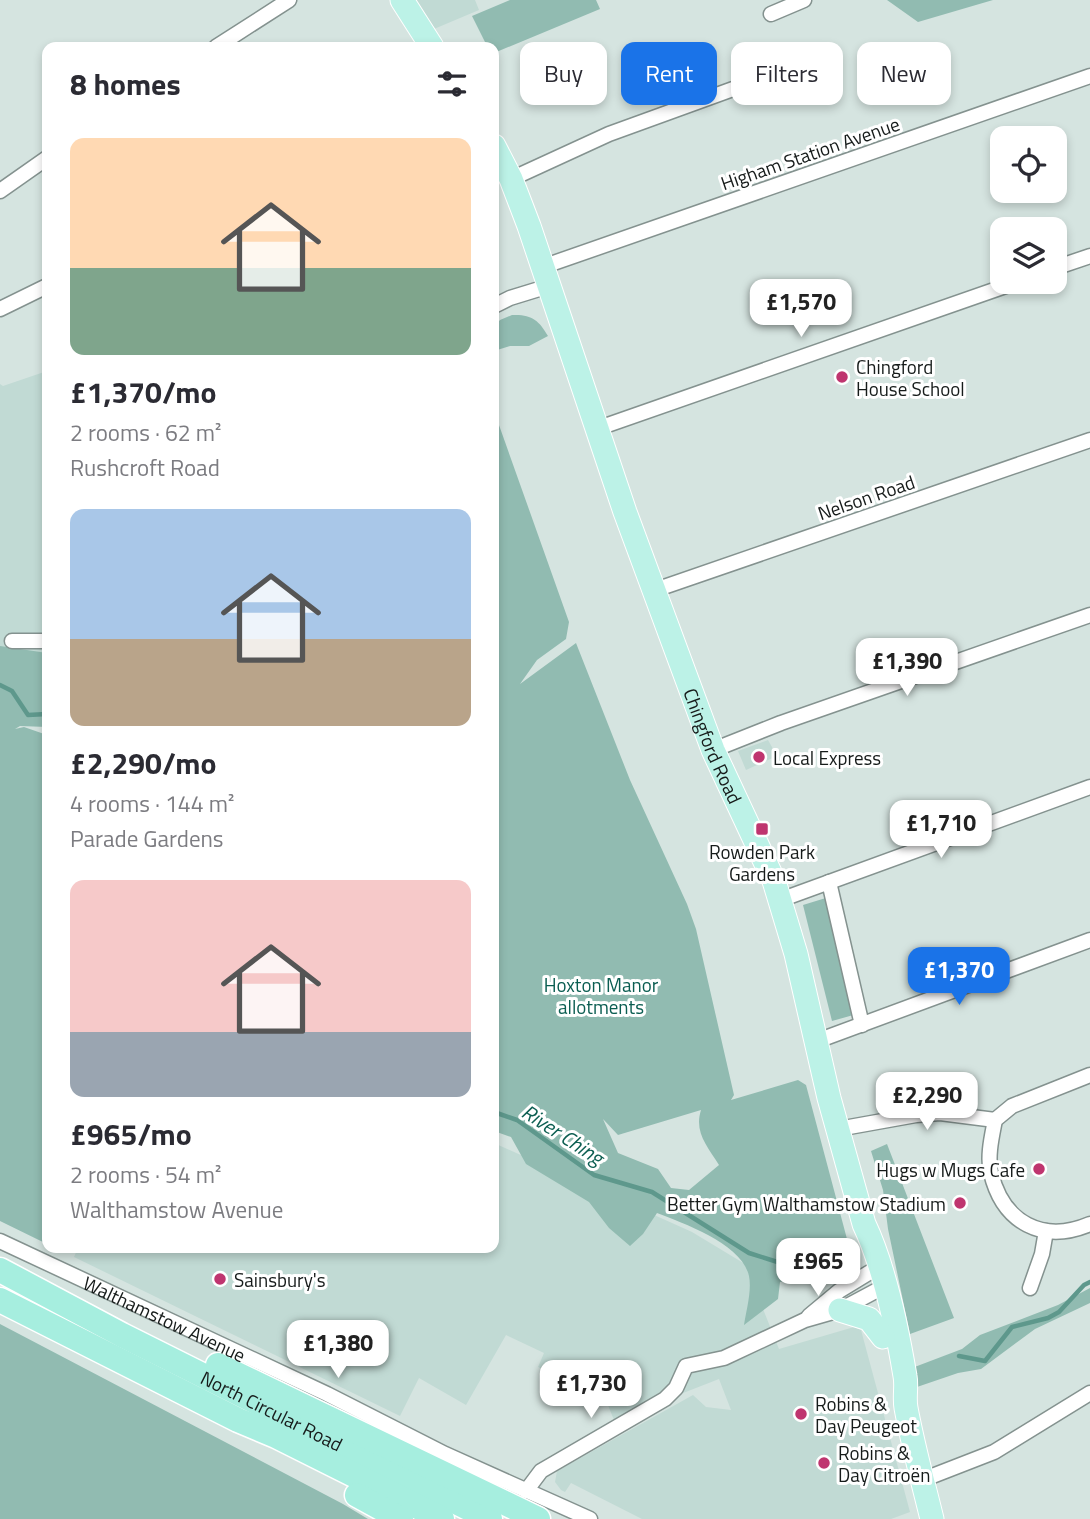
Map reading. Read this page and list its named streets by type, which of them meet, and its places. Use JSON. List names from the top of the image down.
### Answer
{
  "streets": {
    "highway": ["Walthamstow Avenue", "North Circular Road"],
    "main road": ["Chingford Road"],
    "street": ["Higham Station Avenue", "Nelson Road"]
  },
  "crossings": [
    ["Higham Station Avenue", "Chingford Road"],
    ["Nelson Road", "Chingford Road"],
    ["Walthamstow Avenue", "North Circular Road"]
  ],
  "water": ["River Ching"],
  "parks": ["Hoxton Manor allotments"],
  "places": {
    "other": [
      "Chingford House School",
      "Local Express",
      "Hugs w Mugs Cafe",
      "Better Gym Walthamstow Stadium",
      "Sainsbury's",
      "Robins & Day Peugeot",
      "Robins & Day Citroën"
    ],
    "transit": ["Rowden Park Gardens"]
  },
  "page": {
    "chip": [
      "Buy",
      "Rent",
      "Filters",
      "New"
    ],
    "heading": "8 homes",
    "list": [
      {
        "name": "£1,370/mo",
        "note": "2 rooms · 62 m² · Rushcroft Road"
      },
      {
        "name": "£2,290/mo",
        "note": "4 rooms · 144 m² · Parade Gardens"
      },
      {
        "name": "£965/mo",
        "note": "2 rooms · 54 m² · Walthamstow Avenue"
      }
    ],
    "price": [
      "£1,570",
      "£1,390",
      "£1,710",
      "£1,370",
      "£2,290",
      "£965",
      "£1,380",
      "£1,730"
    ]
  }
}
